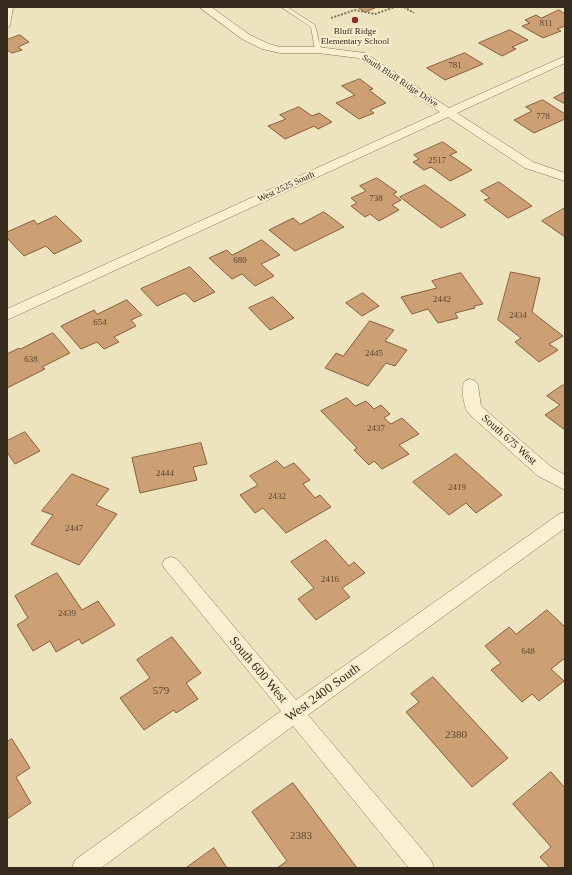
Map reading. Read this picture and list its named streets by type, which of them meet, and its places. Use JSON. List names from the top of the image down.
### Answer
{
  "streets": {
    "street": [
      "South Bluff Ridge Drive",
      "West 2525 South",
      "South 675 West",
      "South 600 West",
      "West 2400 South"
    ]
  },
  "crossings": [
    ["South Bluff Ridge Drive", "West 2525 South"],
    ["South 600 West", "West 2400 South"]
  ],
  "places": ["Bluff Ridge Elementary School"],
  "house_numbers": [
    "811",
    "781",
    "778",
    "2517",
    "738",
    "680",
    "2442",
    "2434",
    "654",
    "2445",
    "638",
    "2437",
    "2444",
    "2419",
    "2432",
    "2447",
    "2416",
    "2439",
    "648",
    "579",
    "2380",
    "2383"
  ]
}
